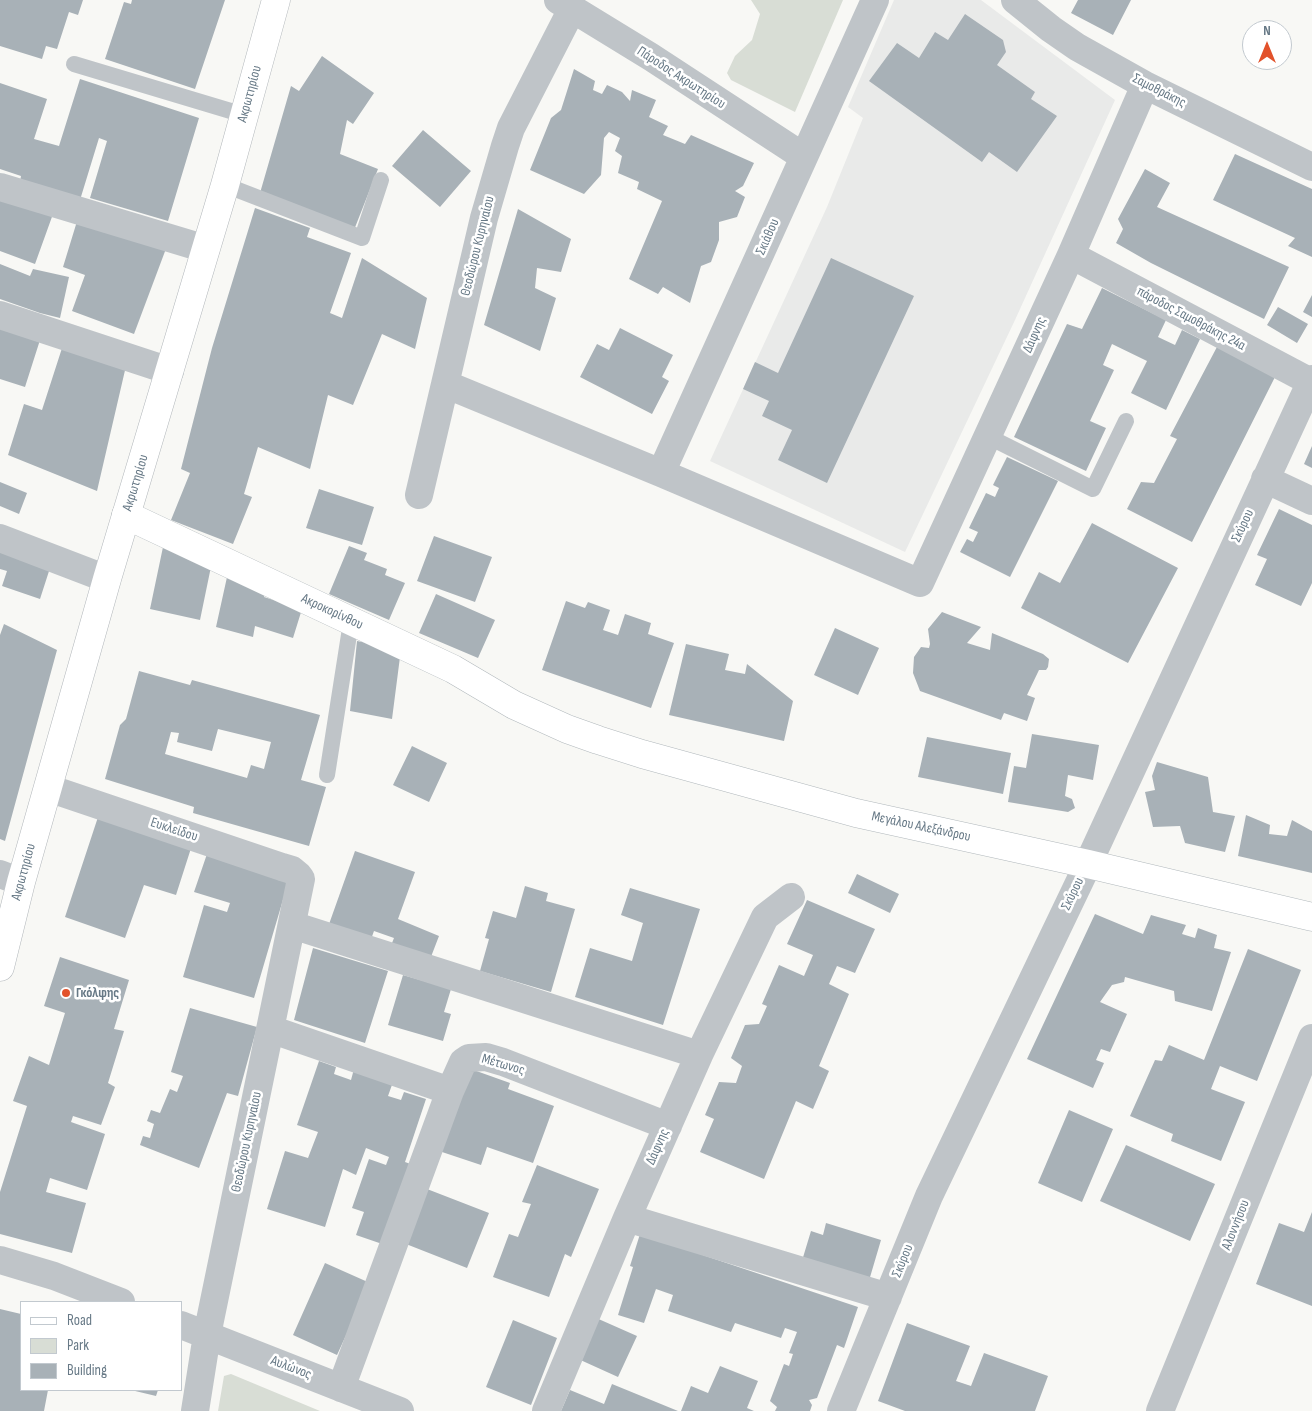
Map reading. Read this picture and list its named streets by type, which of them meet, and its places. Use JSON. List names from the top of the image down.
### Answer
{
  "streets": {
    "main road": ["Ακρωτηρίου", "Ακροκορίνθου", "Μεγάλου Αλεξάνδρου"],
    "street": [
      "Πάροδος Ακρωτηρίου",
      "Σαμοθράκης",
      "Σκιάθου",
      "Θεοδώρου Κυρηναίου",
      "πάροδος Σαμοθράκης 24α",
      "Δάφνης",
      "Σκύρου",
      "Ευκλείδου",
      "Μέτωνος",
      "Αλοννήσου",
      "Αυλώνος"
    ]
  },
  "crossings": [
    ["Πάροδος Ακρωτηρίου", "Σκιάθου"],
    ["Πάροδος Ακρωτηρίου", "Θεοδώρου Κυρηναίου"],
    ["Σαμοθράκης", "Δάφνης"],
    ["Ακρωτηρίου", "Ακροκορίνθου"],
    ["Ακρωτηρίου", "Ευκλείδου"],
    ["Σκιάθου", "Δάφνης"],
    ["Θεοδώρου Κυρηναίου", "Ευκλείδου"],
    ["Θεοδώρου Κυρηναίου", "Αυλώνος"],
    ["πάροδος Σαμοθράκης 24α", "Δάφνης"],
    ["πάροδος Σαμοθράκης 24α", "Σκύρου"],
    ["Δάφνης", "Μέτωνος"],
    ["Σκύρου", "Μεγάλου Αλεξάνδρου"],
    ["Ακροκορίνθου", "Μεγάλου Αλεξάνδρου"]
  ],
  "places": ["Γκόλφης"],
  "legend": ["Road", "Park", "Building"],
  "north": "top"
}
